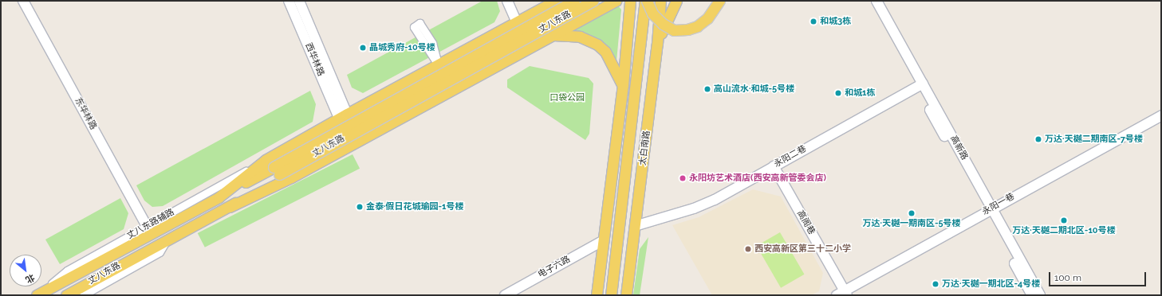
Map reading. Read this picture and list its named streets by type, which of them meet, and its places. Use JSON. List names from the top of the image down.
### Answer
{
  "streets": {
    "main road": ["丈八东路", "太白南路"],
    "street": [
      "西华林路",
      "东华林路",
      "高新路",
      "永阳二巷",
      "永阳一巷",
      "高阁巷",
      "丈八东路辅路",
      "电子六路"
    ]
  },
  "crossings": [
    ["丈八东路", "西华林路"],
    ["丈八东路", "丈八东路辅路"],
    ["东华林路", "丈八东路辅路"],
    ["太白南路", "永阳二巷"],
    ["高新路", "永阳二巷"],
    ["高新路", "永阳一巷"],
    ["永阳二巷", "高阁巷"],
    ["永阳一巷", "高阁巷"]
  ],
  "parks": ["口袋公园"],
  "places": [
    "和城3栋",
    "晶城秀府-10号楼",
    "高山流水·和城-5号楼",
    "和城1栋",
    "万达·天樾二期南区-7号楼",
    "永阳坊艺术酒店(西安高新管委会店)",
    "金泰·假日花城瑜园-1号楼",
    "万达·天樾一期南区-5号楼",
    "万达·天樾二期北区-10号楼",
    "西安高新区第三十二小学",
    "万达·天樾一期北区-4号楼"
  ],
  "scale_bar": "100 m",
  "north": "bottom right"
}
